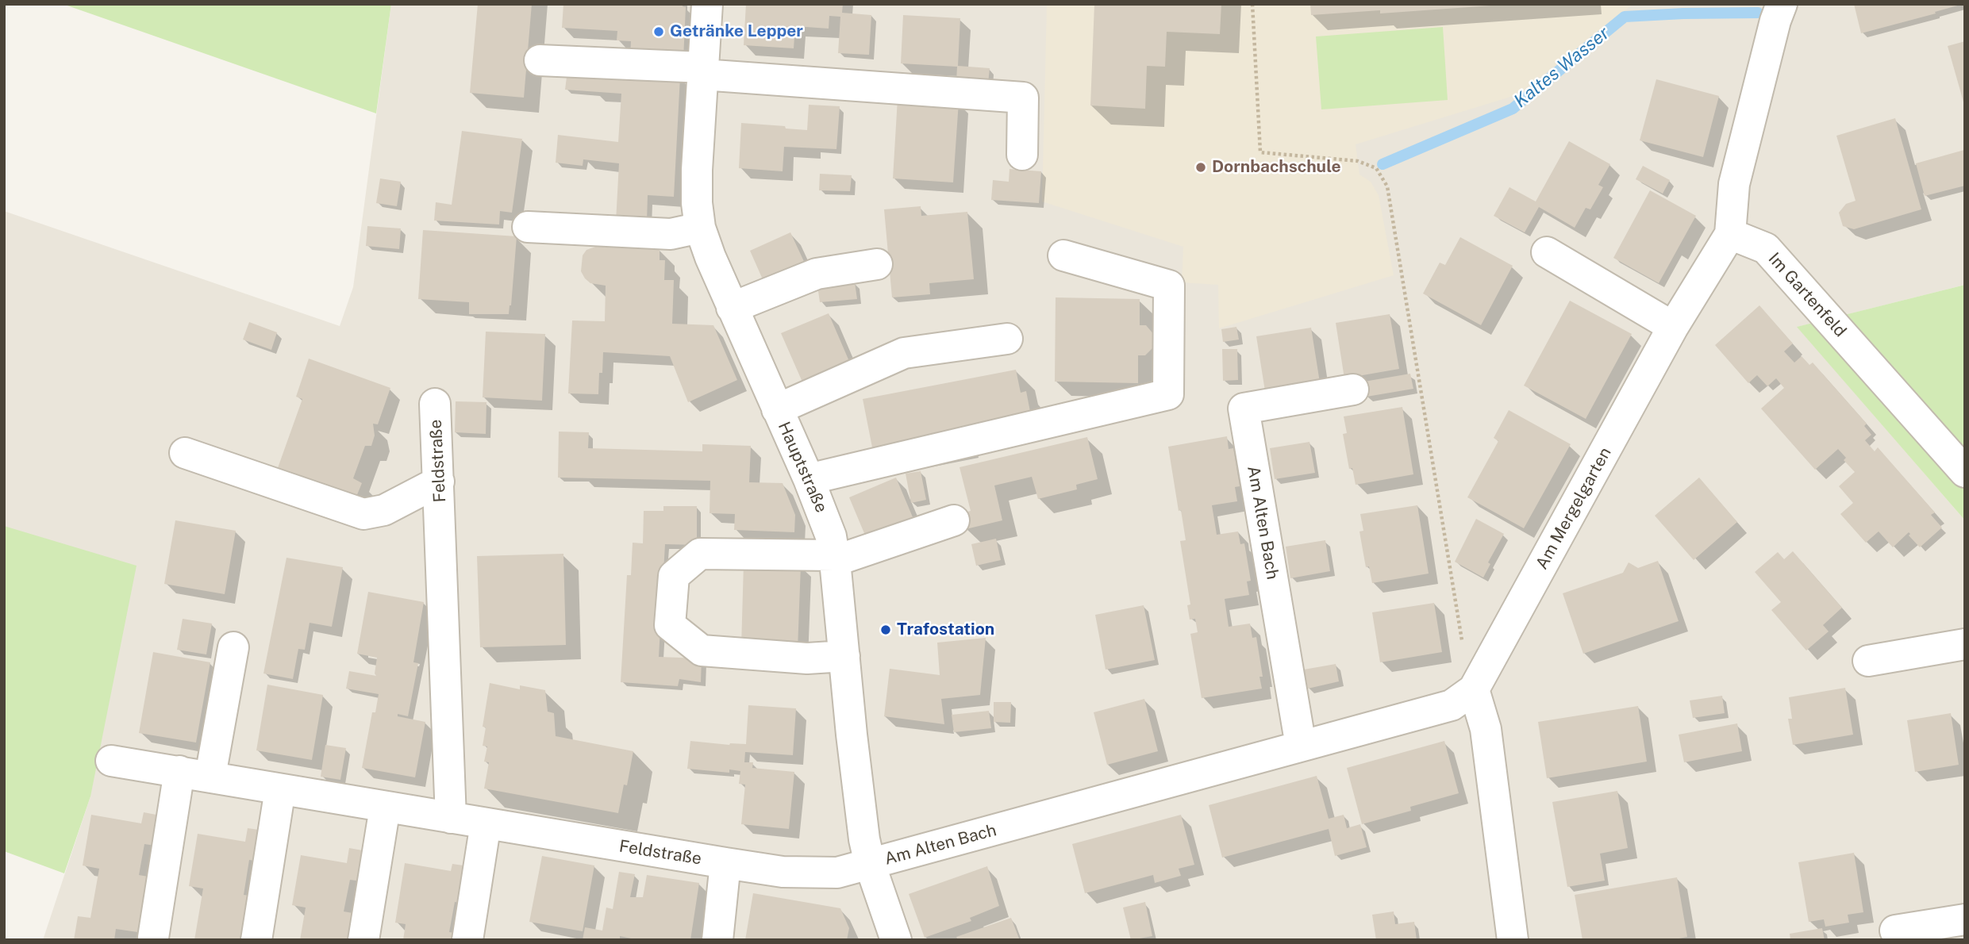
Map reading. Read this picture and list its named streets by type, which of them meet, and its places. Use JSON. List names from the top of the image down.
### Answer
{
  "streets": {
    "street": [
      "Im Gartenfeld",
      "Feldstraße",
      "Hauptstraße",
      "Am Mergelgarten",
      "Am Alten Bach"
    ]
  },
  "crossings": [
    ["Im Gartenfeld", "Am Mergelgarten"],
    ["Feldstraße", "Hauptstraße"],
    ["Feldstraße", "Am Alten Bach"],
    ["Hauptstraße", "Am Alten Bach"],
    ["Am Mergelgarten", "Am Alten Bach"]
  ],
  "water": ["Kaltes Wasser"],
  "places": ["Getränke Lepper", "Dornbachschule", "Trafostation"]
}
